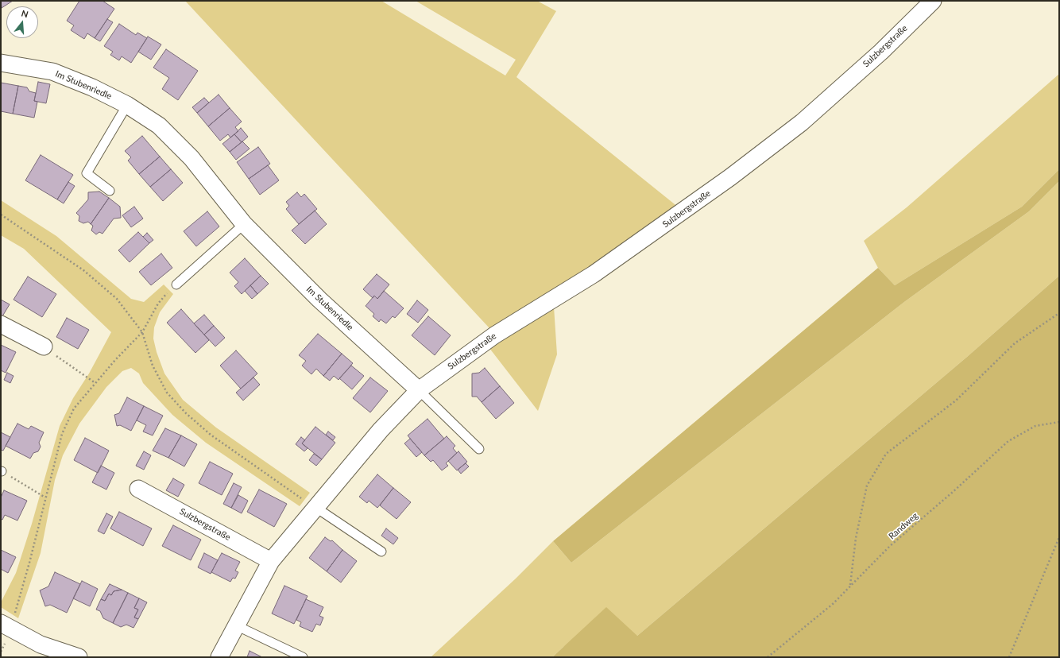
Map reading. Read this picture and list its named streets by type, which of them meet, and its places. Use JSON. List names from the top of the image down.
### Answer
{
  "streets": {
    "street": ["Sulzbergstraße", "Im Stubenriedle"],
    "path": ["Randweg"]
  },
  "crossings": [
    ["Sulzbergstraße", "Im Stubenriedle"]
  ],
  "north": "top"
}
